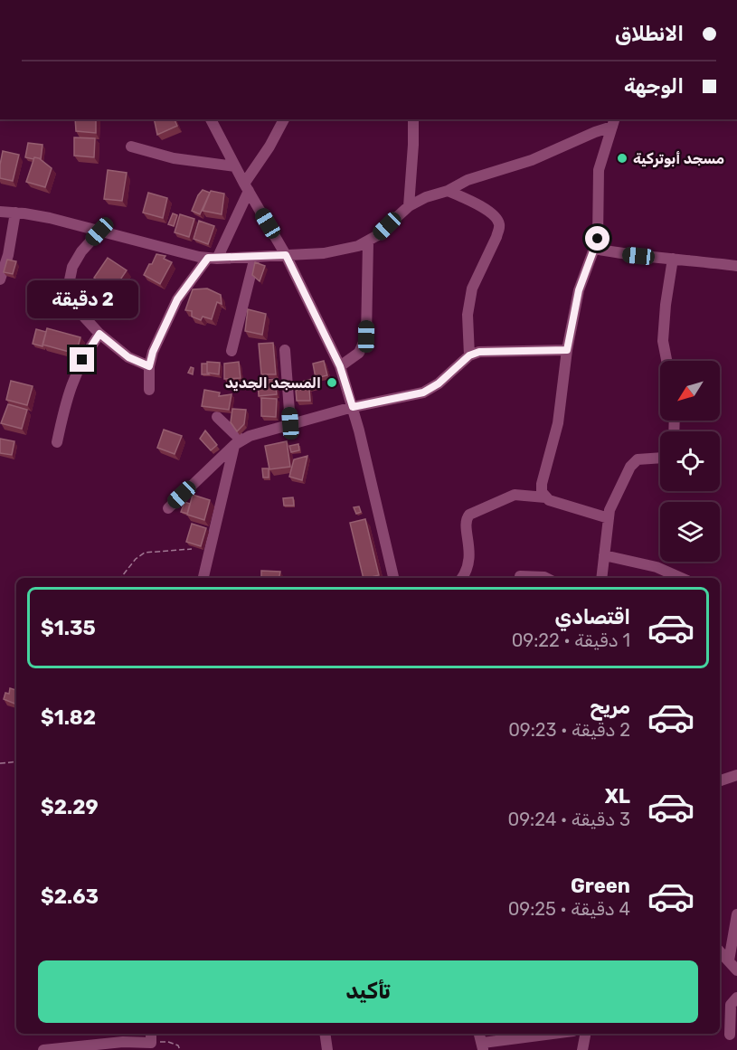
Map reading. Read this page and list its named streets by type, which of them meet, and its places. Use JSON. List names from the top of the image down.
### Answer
{
  "places": ["مسجد أبوتركية", "المسجد الجديد"],
  "north": "bottom left",
  "page": {
    "banner": ["الانطلاق", "الوجهة"],
    "bubble": "2 دقيقة",
    "list": [
      {
        "name": "اقتصادي",
        "note": "1 دقيقة · 09:22",
        "value": "$1.35"
      },
      {
        "name": "مريح",
        "note": "2 دقيقة · 09:23",
        "value": "$1.82"
      },
      {
        "name": "XL",
        "note": "3 دقيقة · 09:24",
        "value": "$2.29"
      },
      {
        "name": "Green",
        "note": "4 دقيقة · 09:25",
        "value": "$2.63"
      }
    ],
    "buttons": "تأكيد"
  }
}
